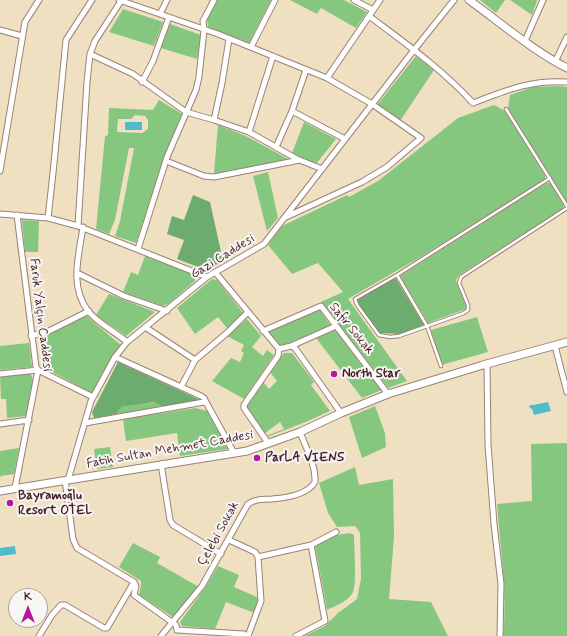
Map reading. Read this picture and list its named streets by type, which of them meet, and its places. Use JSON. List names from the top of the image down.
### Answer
{
  "streets": {
    "street": [
      "Gazi Caddesi",
      "Faruk Yalçın Caddesi",
      "Safir Sokak",
      "Fatih Sultan Mehmet Caddesi",
      "Çelebi Sokak"
    ]
  },
  "crossings": [
    ["Gazi Caddesi", "Fatih Sultan Mehmet Caddesi"],
    ["Faruk Yalçın Caddesi", "Fatih Sultan Mehmet Caddesi"],
    ["Safir Sokak", "Fatih Sultan Mehmet Caddesi"],
    ["Fatih Sultan Mehmet Caddesi", "Çelebi Sokak"]
  ],
  "places": ["North Star", "ParLA VIENS", "Bayramoğlu Resort OTEL"],
  "north": "top"
}
